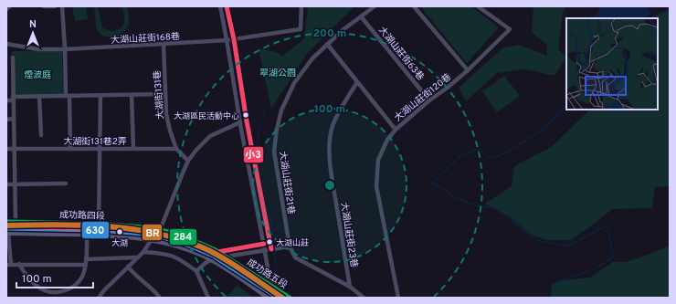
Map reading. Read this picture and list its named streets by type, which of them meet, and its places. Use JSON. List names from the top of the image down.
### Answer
{
  "streets": {
    "main road": ["成功路四段", "成功路五段"],
    "street": [
      "大湖山莊街168巷",
      "大湖山莊街63巷",
      "大湖街131巷",
      "大湖山莊街120巷",
      "大湖街131巷2弄",
      "大湖山莊街21巷",
      "大湖山莊街23巷"
    ]
  },
  "crossings": [
    ["大湖山莊街168巷", "大湖街131巷"],
    ["大湖山莊街63巷", "大湖山莊街120巷"],
    ["大湖山莊街63巷", "大湖山莊街21巷"],
    ["大湖街131巷", "大湖街131巷2弄"],
    ["成功路四段", "成功路五段"]
  ],
  "parks": ["翠湖公園", "煙波庭"],
  "places": ["大湖區民活動中心", "大湖", "大湖山莊"],
  "lines": [
    "transit line 小3",
    "transit line 284",
    "transit line BR",
    "transit line 630"
  ],
  "scale_bar": "100 m",
  "north": "top",
  "rings": ["200 m", "100 m"]
}
